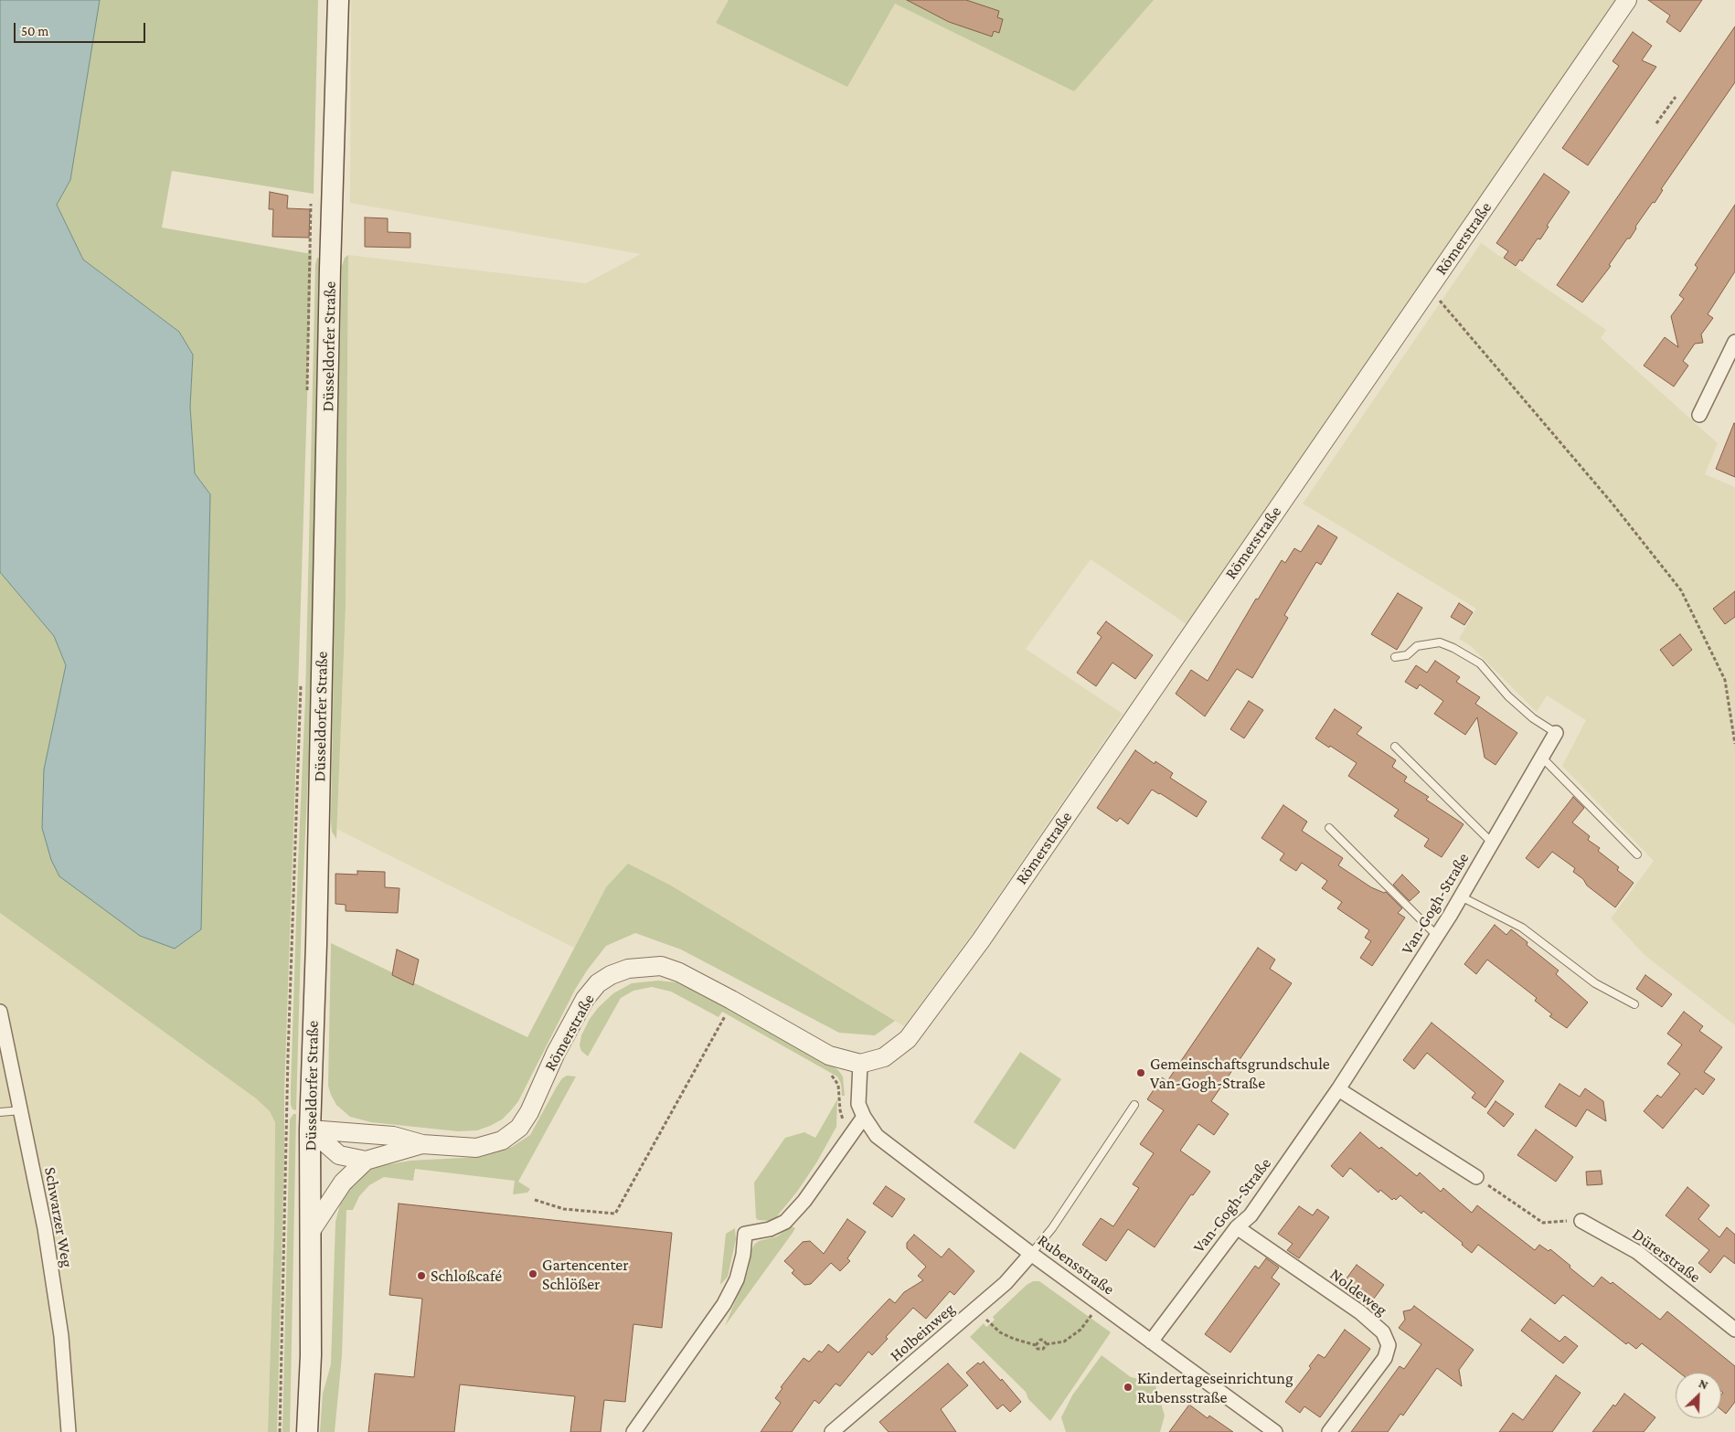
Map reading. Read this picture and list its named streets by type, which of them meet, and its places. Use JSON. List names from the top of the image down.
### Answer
{
  "streets": {
    "main road": ["Düsseldorfer Straße"],
    "street": [
      "Römerstraße",
      "Van-Gogh-Straße",
      "Schwarzer Weg",
      "Dürerstraße",
      "Rubensstraße",
      "Noldeweg",
      "Holbeinweg"
    ]
  },
  "crossings": [
    ["Römerstraße", "Düsseldorfer Straße"],
    ["Van-Gogh-Straße", "Rubensstraße"],
    ["Van-Gogh-Straße", "Noldeweg"],
    ["Rubensstraße", "Holbeinweg"]
  ],
  "places": [
    "Gemeinschaftsgrundschule Van-Gogh-Straße",
    "Gartencenter Schlößer",
    "Schloßcafé",
    "Kindertageseinrichtung Rubensstraße"
  ],
  "scale_bar": "50 m",
  "north": "top right"
}
